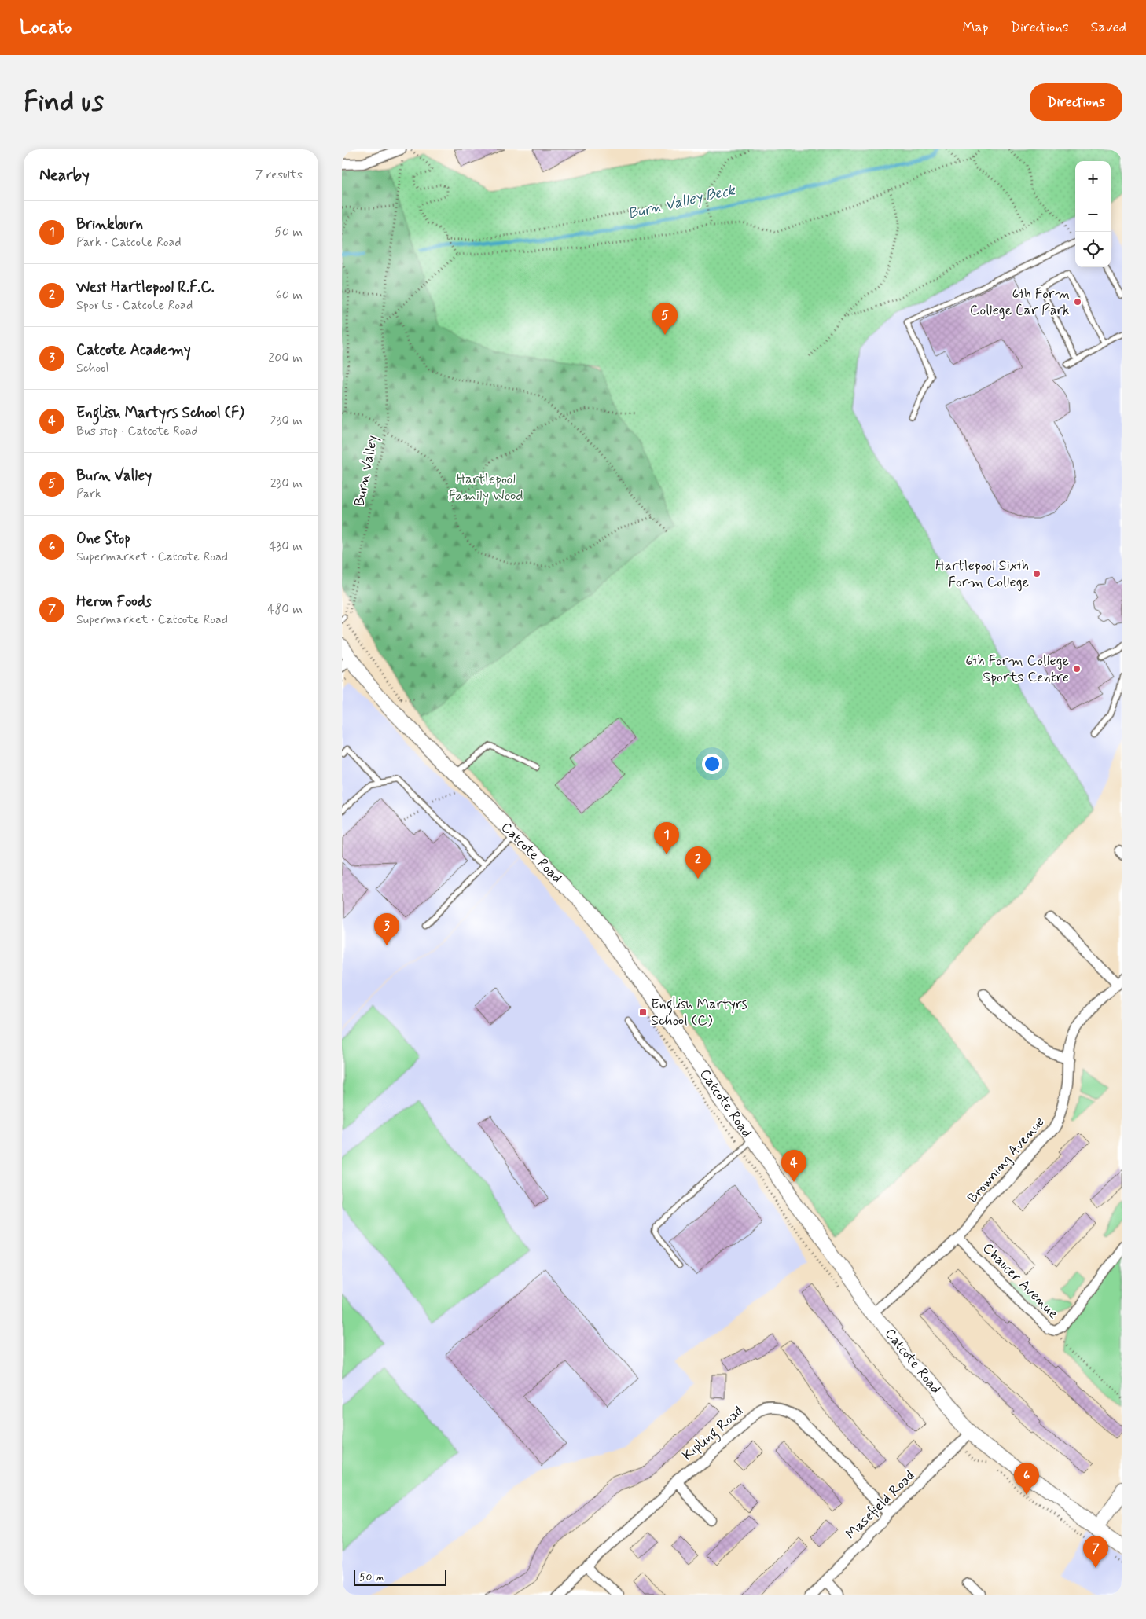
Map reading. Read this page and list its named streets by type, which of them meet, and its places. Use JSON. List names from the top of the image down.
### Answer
{
  "streets": {
    "street": [
      "Catcote Road",
      "Browning Avenue",
      "Chaucer Avenue",
      "Kipling Road",
      "Masefield Road"
    ],
    "path": ["Burn Valley"]
  },
  "crossings": [
    ["Catcote Road", "Browning Avenue"],
    ["Catcote Road", "Masefield Road"],
    ["Browning Avenue", "Chaucer Avenue"],
    ["Kipling Road", "Masefield Road"]
  ],
  "water": ["Burn Valley Beck"],
  "parks": ["Hartlepool Family Wood"],
  "places": {
    "other": ["6th Form College Car Park", "Hartlepool Sixth Form College", "6th Form College Sports Centre"],
    "transit": ["English Martyrs School (C)"]
  },
  "scale_bar": "50 m",
  "page": {
    "header": "Locato",
    "nav": ["Map", "Directions", "Saved"],
    "buttons": "Directions",
    "title": "Find us",
    "heading": ["Nearby", "7 results"],
    "map_buttons": ["+", "−"],
    "list": [
      {
        "mark": "1",
        "name": "Brinkburn",
        "note": "Park · Catcote Road",
        "value": "50 m"
      },
      {
        "mark": "2",
        "name": "West Hartlepool R.F.C.",
        "note": "Sports · Catcote Road",
        "value": "60 m"
      },
      {
        "mark": "3",
        "name": "Catcote Academy",
        "note": "School",
        "value": "200 m"
      },
      {
        "mark": "4",
        "name": "English Martyrs School (F)",
        "note": "Bus stop · Catcote Road",
        "value": "230 m"
      },
      {
        "mark": "5",
        "name": "Burn Valley",
        "note": "Park",
        "value": "230 m"
      },
      {
        "mark": "6",
        "name": "One Stop",
        "note": "Supermarket · Catcote Road",
        "value": "430 m"
      },
      {
        "mark": "7",
        "name": "Heron Foods",
        "note": "Supermarket · Catcote Road",
        "value": "480 m"
      }
    ],
    "pins": [
      "5",
      "1",
      "2",
      "3",
      "4",
      "6",
      "7"
    ],
    "scale": "50 m"
  }
}
